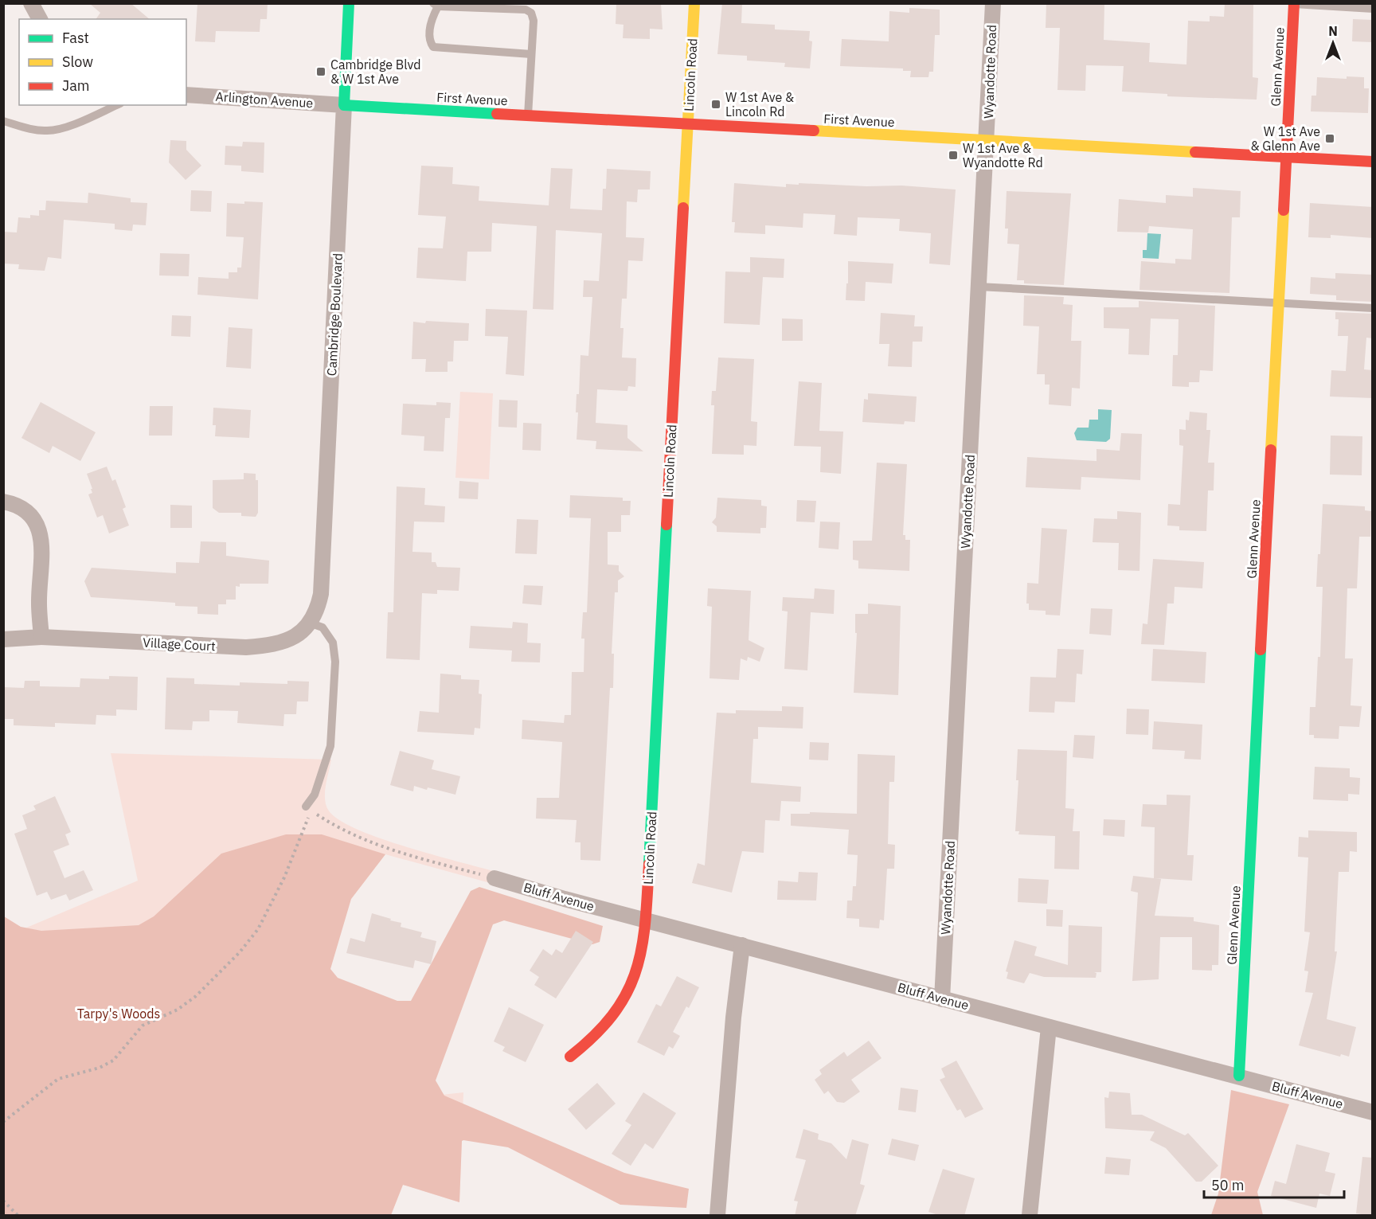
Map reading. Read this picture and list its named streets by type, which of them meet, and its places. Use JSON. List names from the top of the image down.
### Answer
{
  "streets": {
    "street": [
      "Glenn Avenue",
      "Wyandotte Road",
      "Lincoln Road",
      "First Avenue",
      "Arlington Avenue",
      "Cambridge Boulevard",
      "Village Court",
      "Bluff Avenue"
    ]
  },
  "crossings": [
    ["Glenn Avenue", "First Avenue"],
    ["Glenn Avenue", "Bluff Avenue"],
    ["Wyandotte Road", "First Avenue"],
    ["Wyandotte Road", "Bluff Avenue"],
    ["Lincoln Road", "First Avenue"],
    ["Lincoln Road", "Bluff Avenue"],
    ["First Avenue", "Arlington Avenue"],
    ["First Avenue", "Cambridge Boulevard"],
    ["Arlington Avenue", "Cambridge Boulevard"],
    ["Cambridge Boulevard", "Village Court"]
  ],
  "parks": ["Tarpy's Woods"],
  "places": {
    "transit": [
      "Cambridge Blvd & W 1st Ave",
      "W 1st Ave & Lincoln Rd",
      "W 1st Ave & Glenn Ave",
      "W 1st Ave & Wyandotte Rd"
    ]
  },
  "legend": ["Fast", "Slow", "Jam"],
  "scale_bar": "50 m",
  "north": "top"
}
